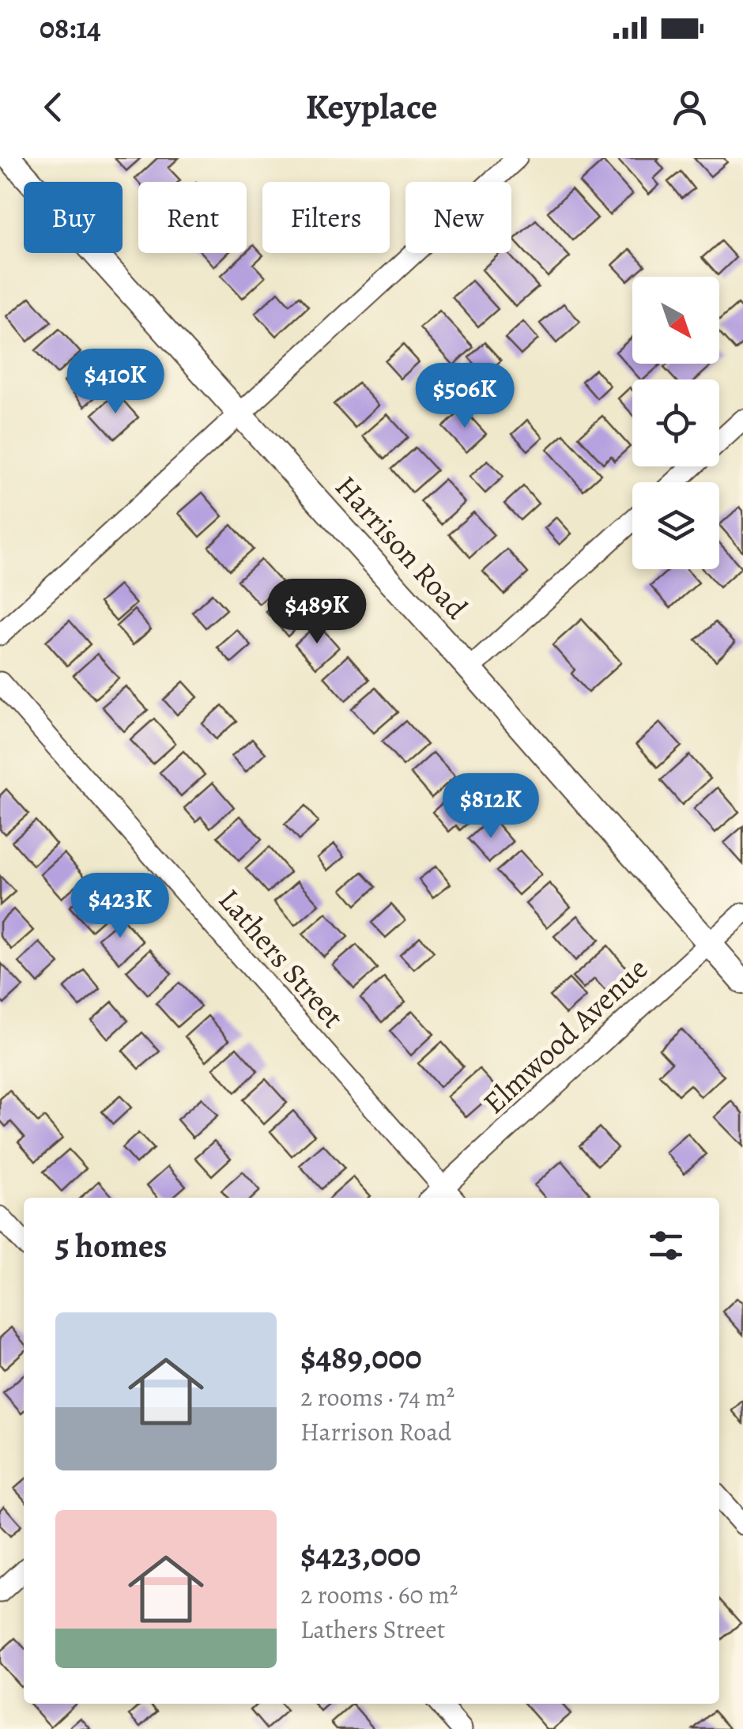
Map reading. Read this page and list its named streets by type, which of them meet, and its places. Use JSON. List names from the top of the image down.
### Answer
{
  "streets": {
    "street": ["Harrison Road", "Lathers Street", "Elmwood Avenue"]
  },
  "crossings": [
    ["Harrison Road", "Elmwood Avenue"],
    ["Lathers Street", "Elmwood Avenue"]
  ],
  "north": "bottom right",
  "page": {
    "status": "08:14",
    "header": "Keyplace",
    "chip": [
      "Buy",
      "Rent",
      "Filters",
      "New"
    ],
    "price": [
      "$410K",
      "$506K",
      "$489K",
      "$812K",
      "$423K"
    ],
    "heading": "5 homes",
    "list": [
      {
        "name": "$489,000",
        "note": "2 rooms · 74 m² · Harrison Road"
      },
      {
        "name": "$423,000",
        "note": "2 rooms · 60 m² · Lathers Street"
      }
    ]
  }
}
